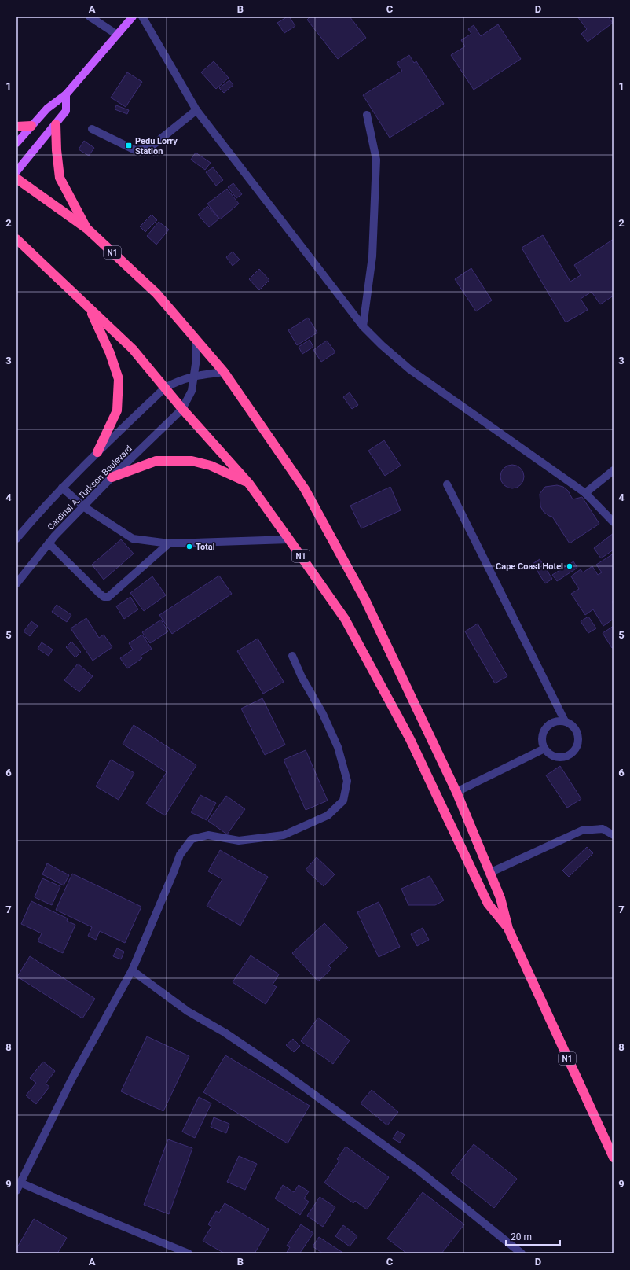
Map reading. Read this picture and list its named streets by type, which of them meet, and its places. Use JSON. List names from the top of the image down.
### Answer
{
  "streets": {
    "highway": ["N1"],
    "street": ["Cardinal A. Turkson Boulevard"]
  },
  "crossings": [
    ["N1", "Cardinal A. Turkson Boulevard"]
  ],
  "places": {
    "transit": ["Pedu Lorry Station"],
    "other": ["Total", "Cape Coast Hotel"]
  },
  "scale_bar": "20 m",
  "grid": {
    "columns": [
      "A",
      "B",
      "C",
      "D"
    ],
    "rows": [
      "1",
      "2",
      "3",
      "4",
      "5",
      "6",
      "7",
      "8",
      "9"
    ]
  }
}
